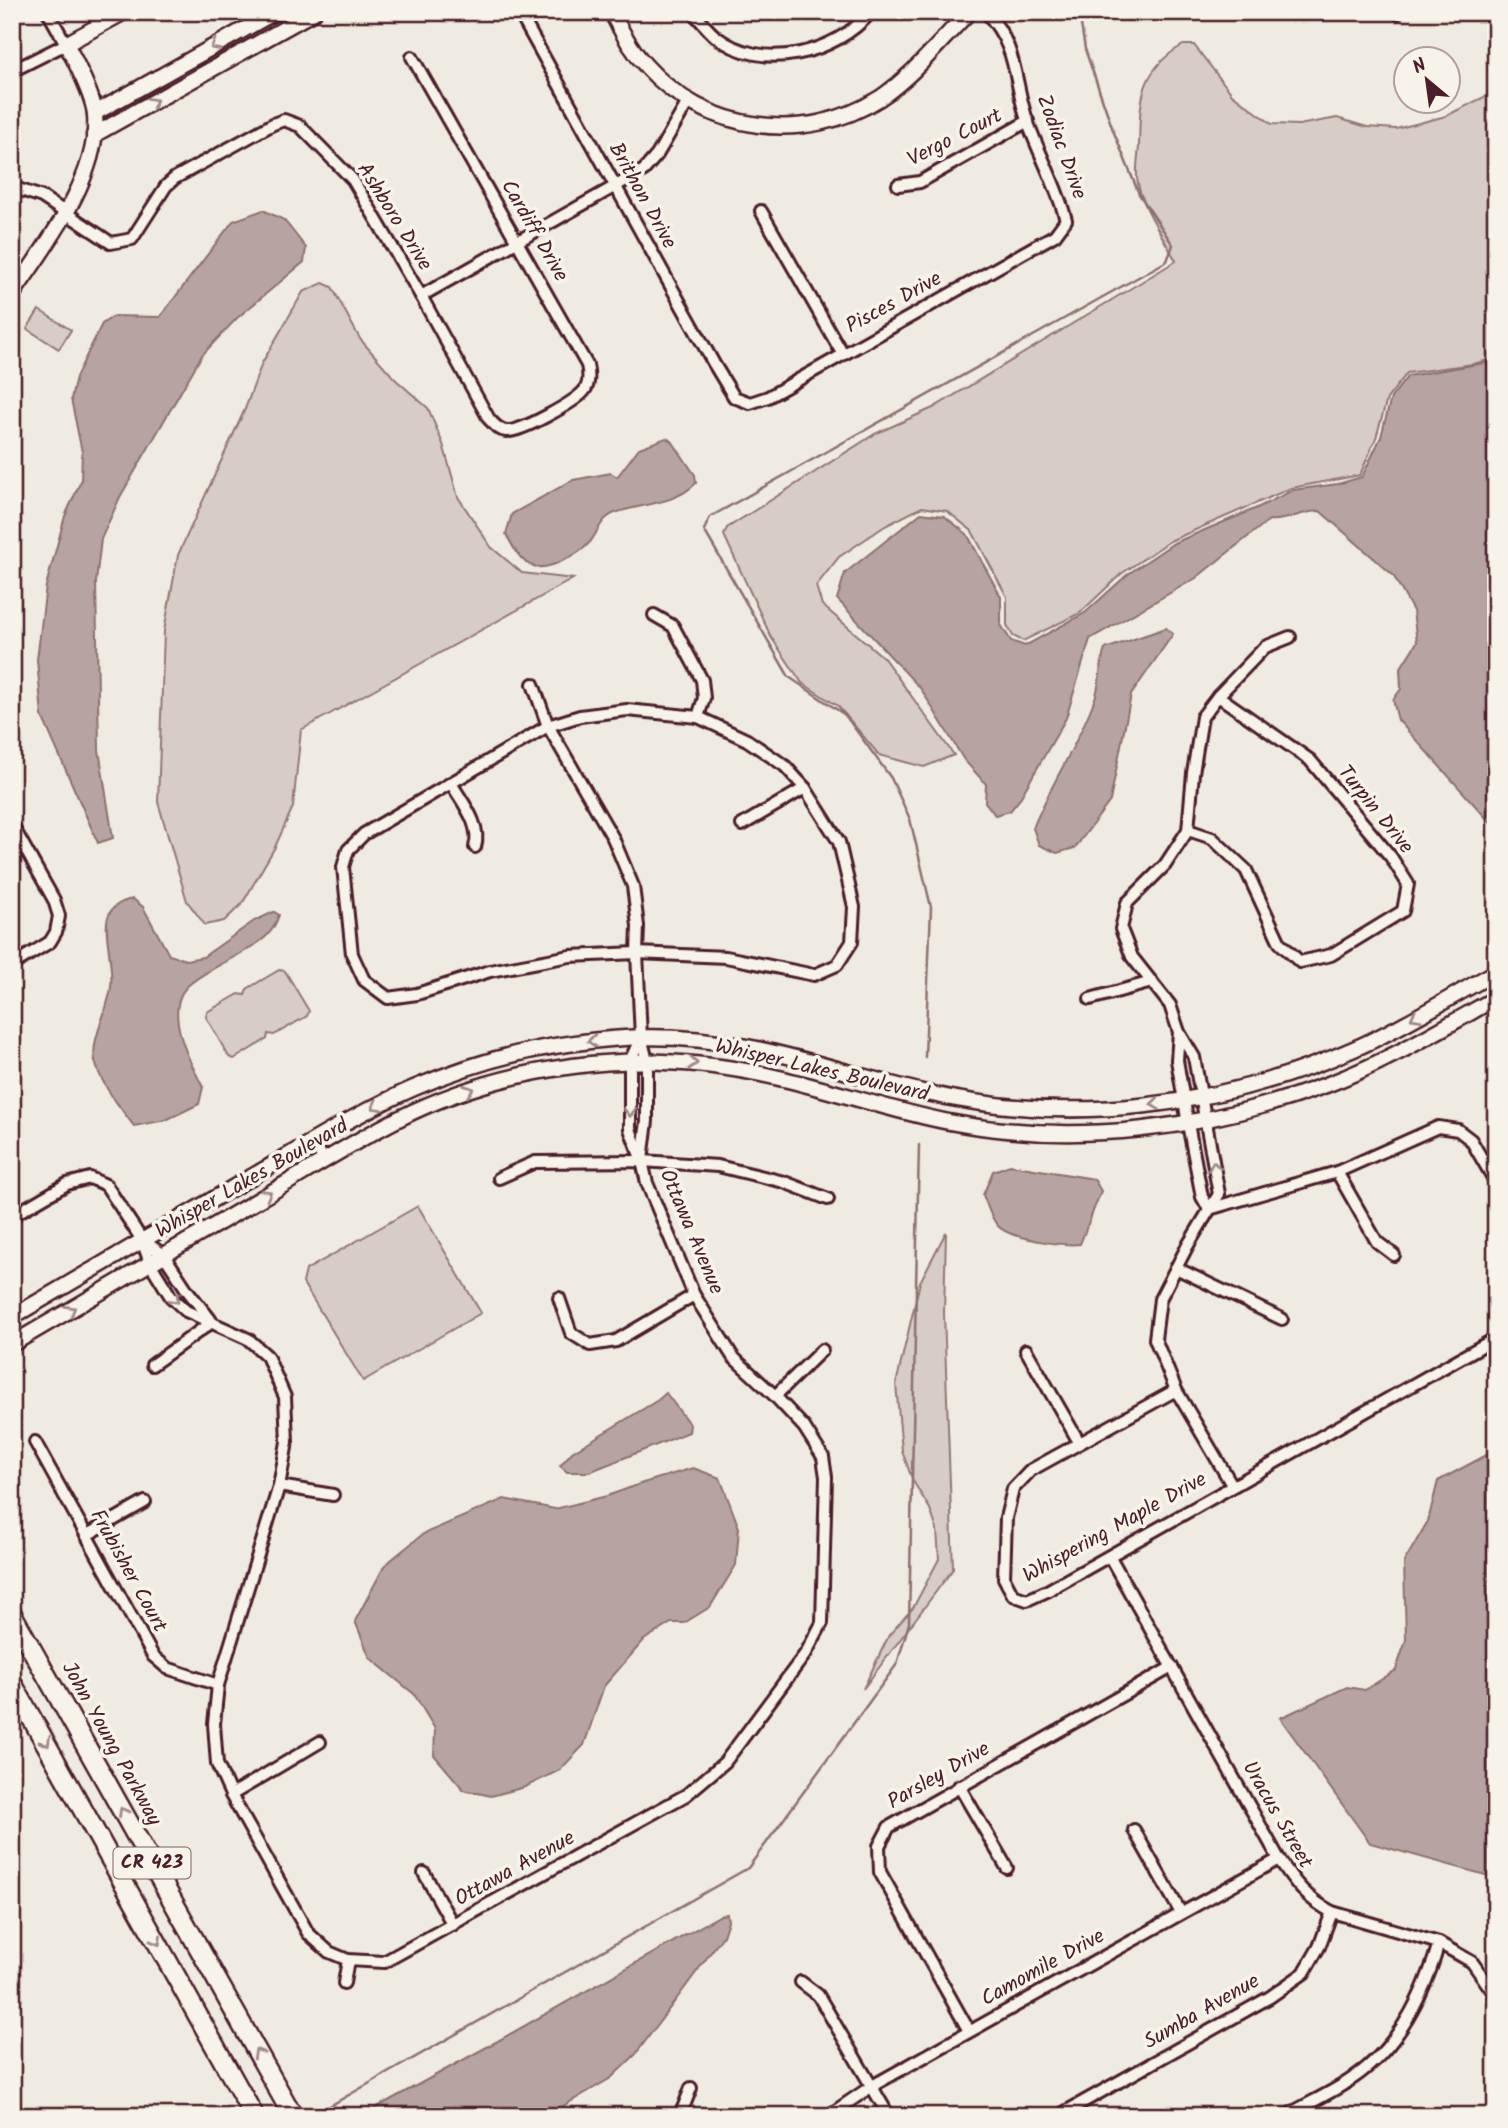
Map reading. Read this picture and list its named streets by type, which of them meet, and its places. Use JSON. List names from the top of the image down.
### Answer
{
  "streets": {
    "highway": ["John Young Parkway", "CR 423"],
    "street": [
      "Vergo Court",
      "Zodiac Drive",
      "Brithon Drive",
      "Ashboro Drive",
      "Cardiff Drive",
      "Pisces Drive",
      "Turpin Drive",
      "Whisper Lakes Boulevard",
      "Ottawa Avenue",
      "Whispering Maple Drive",
      "Frubisher Court",
      "Parsley Drive",
      "Uracus Street",
      "Camomile Drive",
      "Sumba Avenue"
    ]
  },
  "crossings": [
    ["Vergo Court", "Zodiac Drive"],
    ["Zodiac Drive", "Pisces Drive"],
    ["Brithon Drive", "Pisces Drive"],
    ["Ashboro Drive", "Cardiff Drive"],
    ["Whisper Lakes Boulevard", "Ottawa Avenue"],
    ["Ottawa Avenue", "Frubisher Court"],
    ["Whispering Maple Drive", "Uracus Street"],
    ["Parsley Drive", "Uracus Street"],
    ["Parsley Drive", "Camomile Drive"],
    ["Uracus Street", "Camomile Drive"],
    ["Uracus Street", "Sumba Avenue"]
  ],
  "north": "top left"
}
